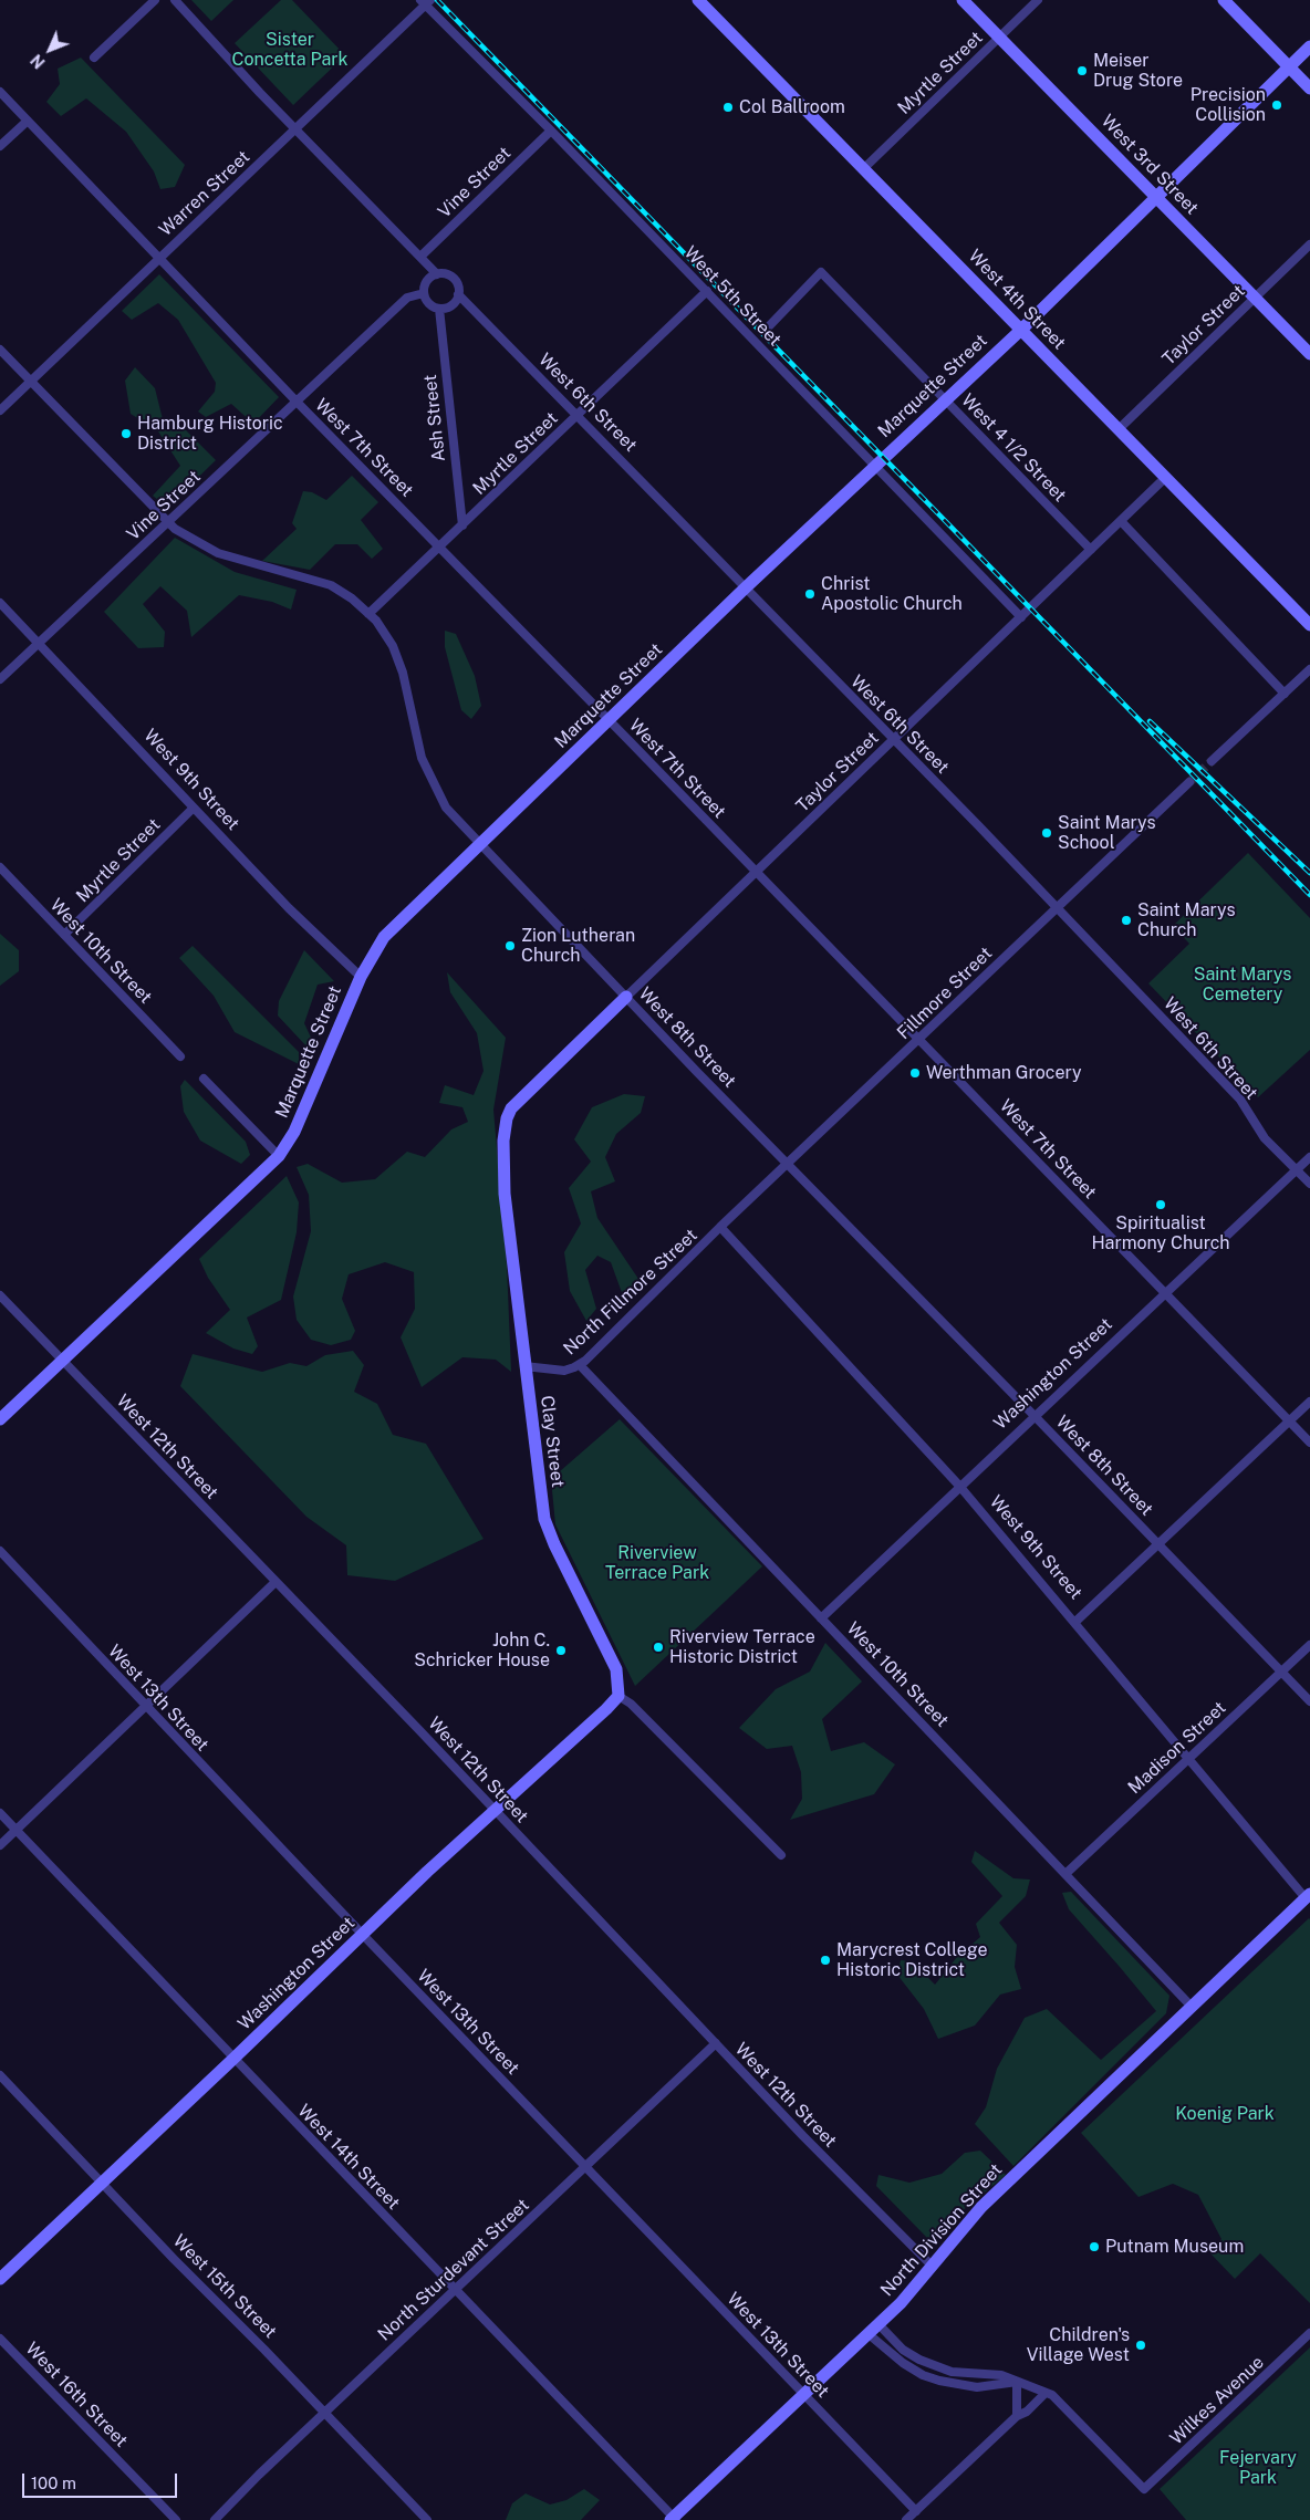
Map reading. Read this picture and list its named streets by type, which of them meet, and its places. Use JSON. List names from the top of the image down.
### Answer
{
  "streets": {
    "street": [
      "Myrtle Street",
      "West 3rd Street",
      "Vine Street",
      "Warren Street",
      "West 5th Street",
      "West 4th Street",
      "Taylor Street",
      "Marquette Street",
      "West 6th Street",
      "Ash Street",
      "West 7th Street",
      "West 4 1/2 Street",
      "West 9th Street",
      "West 10th Street",
      "Fillmore Street",
      "West 8th Street",
      "North Fillmore Street",
      "Washington Street",
      "Clay Street",
      "West 12th Street",
      "West 13th Street",
      "Madison Street",
      "West 14th Street",
      "North Division Street",
      "North Sturdevant Street",
      "West 15th Street",
      "West 16th Street",
      "Wilkes Avenue"
    ]
  },
  "crossings": [
    ["Myrtle Street", "West 3rd Street"],
    ["Myrtle Street", "West 5th Street"],
    ["Myrtle Street", "West 4th Street"],
    ["Myrtle Street", "West 6th Street"],
    ["Myrtle Street", "Ash Street"],
    ["Myrtle Street", "West 7th Street"],
    ["Myrtle Street", "West 9th Street"],
    ["Myrtle Street", "West 10th Street"],
    ["Myrtle Street", "West 8th Street"],
    ["West 3rd Street", "Taylor Street"],
    ["West 3rd Street", "Marquette Street"],
    ["Vine Street", "West 5th Street"],
    ["Vine Street", "West 6th Street"],
    ["Vine Street", "Ash Street"],
    ["Vine Street", "West 7th Street"],
    ["Vine Street", "West 9th Street"],
    ["Vine Street", "West 8th Street"],
    ["Warren Street", "West 5th Street"],
    ["Warren Street", "West 7th Street"],
    ["Warren Street", "West 8th Street"],
    ["West 5th Street", "Taylor Street"],
    ["West 5th Street", "Marquette Street"],
    ["West 4th Street", "Taylor Street"],
    ["West 4th Street", "Marquette Street"],
    ["Taylor Street", "West 6th Street"],
    ["Taylor Street", "West 7th Street"],
    ["Taylor Street", "West 4 1/2 Street"],
    ["Taylor Street", "West 8th Street"],
    ["Taylor Street", "Clay Street"],
    ["Marquette Street", "West 6th Street"],
    ["Marquette Street", "West 7th Street"],
    ["Marquette Street", "West 4 1/2 Street"],
    ["Marquette Street", "West 9th Street"],
    ["Marquette Street", "West 8th Street"],
    ["Marquette Street", "West 12th Street"],
    ["West 6th Street", "Ash Street"],
    ["West 6th Street", "Fillmore Street"],
    ["West 6th Street", "Washington Street"],
    ["West 7th Street", "Fillmore Street"],
    ["West 7th Street", "Washington Street"],
    ["West 9th Street", "Fillmore Street"],
    ["West 9th Street", "North Fillmore Street"],
    ["West 9th Street", "Washington Street"],
    ["West 9th Street", "Madison Street"],
    ["West 9th Street", "North Division Street"],
    ["West 10th Street", "North Fillmore Street"],
    ["West 10th Street", "Washington Street"],
    ["West 10th Street", "Madison Street"],
    ["West 10th Street", "North Division Street"],
    ["Fillmore Street", "West 8th Street"],
    ["Fillmore Street", "North Fillmore Street"],
    ["West 8th Street", "Washington Street"],
    ["West 8th Street", "Clay Street"],
    ["West 8th Street", "Madison Street"],
    ["North Fillmore Street", "Clay Street"],
    ["Washington Street", "Clay Street"],
    ["Washington Street", "West 12th Street"],
    ["Washington Street", "West 13th Street"],
    ["Washington Street", "West 14th Street"],
    ["Washington Street", "West 15th Street"],
    ["West 12th Street", "North Division Street"],
    ["West 12th Street", "North Sturdevant Street"],
    ["West 13th Street", "North Division Street"],
    ["West 13th Street", "North Sturdevant Street"],
    ["West 14th Street", "North Division Street"],
    ["West 14th Street", "North Sturdevant Street"],
    ["North Sturdevant Street", "West 15th Street"]
  ],
  "parks": [
    "Sister Concetta Park",
    "Saint Marys Cemetery",
    "Riverview Terrace Park",
    "Koenig Park",
    "Fejervary Park"
  ],
  "places": [
    "Meiser Drug Store",
    "Precision Collision",
    "Col Ballroom",
    "Hamburg Historic District",
    "Christ Apostolic Church",
    "Saint Marys School",
    "Saint Marys Church",
    "Zion Lutheran Church",
    "Werthman Grocery",
    "Spiritualist Harmony Church",
    "Riverview Terrace Historic District",
    "John C. Schricker House",
    "Marycrest College Historic District",
    "Putnam Museum",
    "Children's Village West"
  ],
  "scale_bar": "100 m",
  "north": "bottom left"
}
